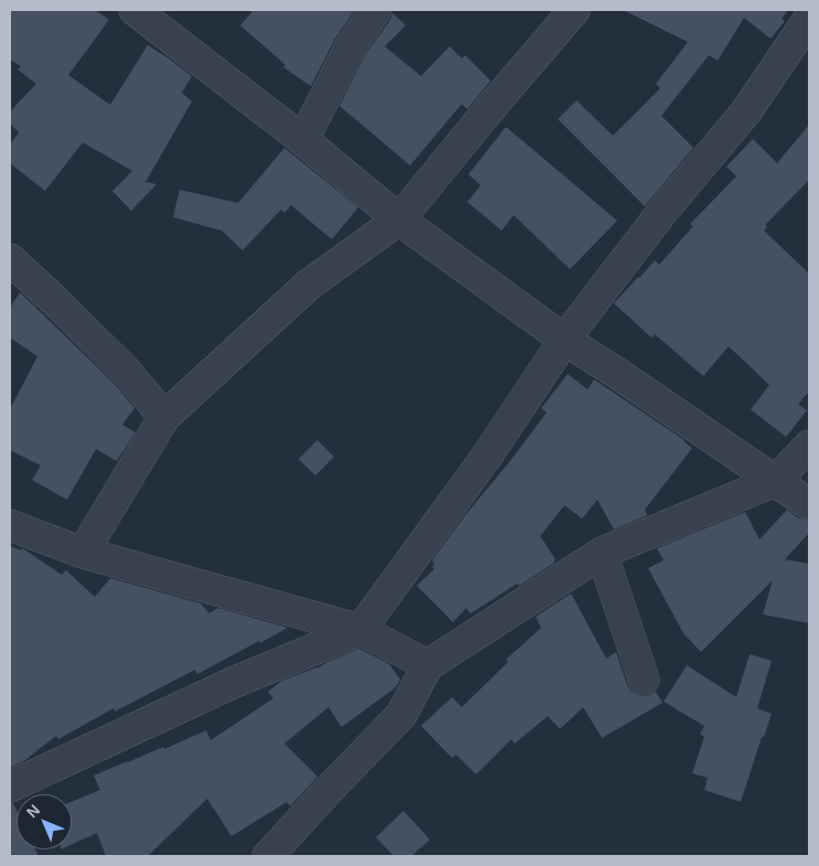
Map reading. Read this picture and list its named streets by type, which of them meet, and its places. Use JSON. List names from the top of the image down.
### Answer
{
  "north": "top left"
}
